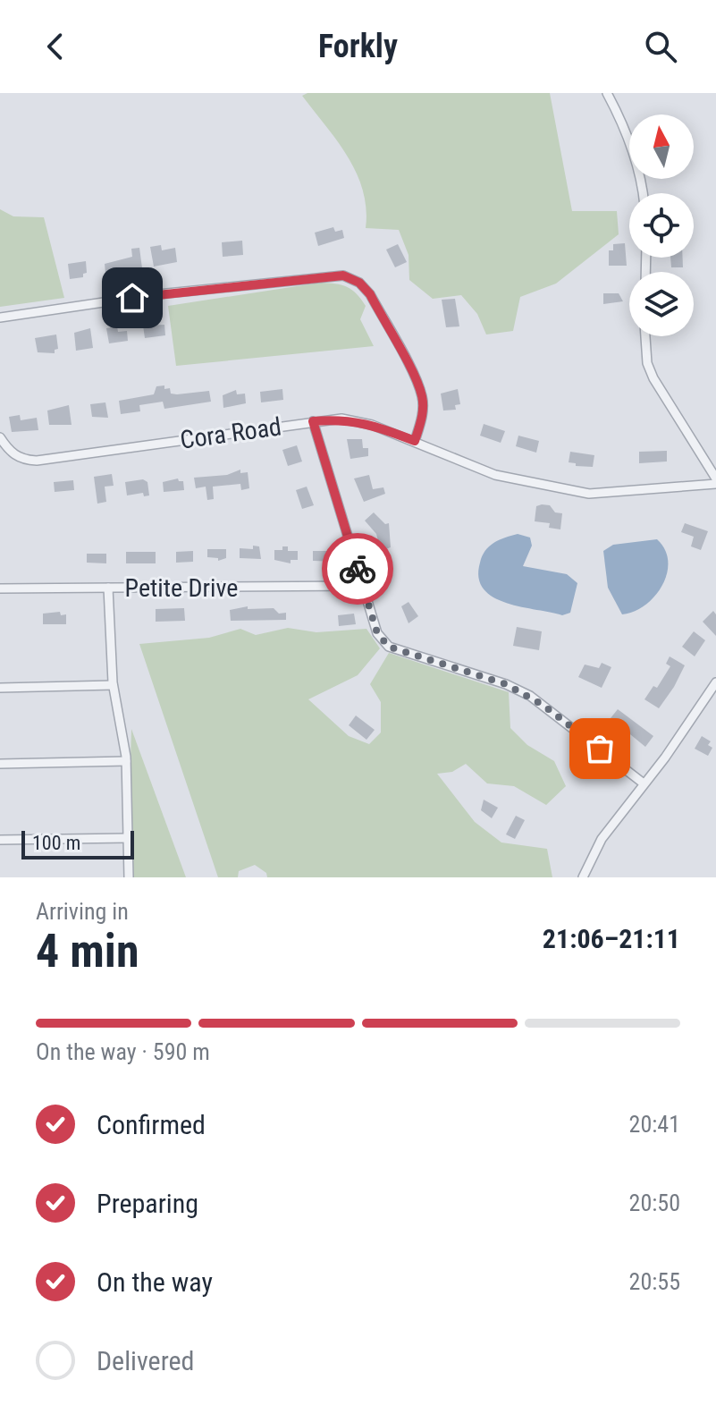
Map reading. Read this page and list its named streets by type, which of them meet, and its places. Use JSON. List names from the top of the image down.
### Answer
{
  "streets": {
    "street": ["Cora Road", "Petite Drive"]
  },
  "scale_bar": "100 m",
  "north": "top",
  "page": {
    "header": "Forkly",
    "scale": "100 m",
    "heading": ["4 min", "Arriving in", "21:06–21:11"],
    "bar": "On the way · 590 m",
    "list": [
      ["Confirmed", "20:41"],
      ["Preparing", "20:50"],
      ["On the way", "20:55"],
      "Delivered"
    ]
  }
}
